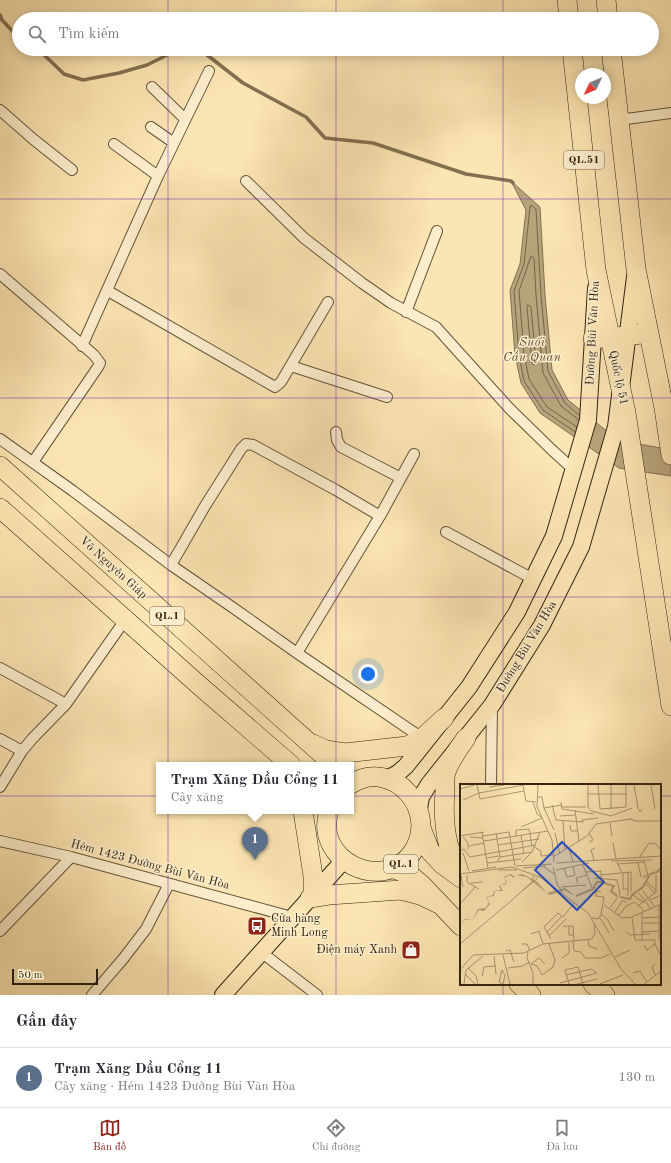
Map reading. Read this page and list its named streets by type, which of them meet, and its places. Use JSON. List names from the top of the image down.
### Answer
{
  "streets": {
    "highway": [
      "QL.51",
      "Quốc lộ 51",
      "Võ Nguyên Giáp",
      "QL.1"
    ],
    "main road": ["Đường Bùi Văn Hòa"],
    "street": ["Hẻm 1423 Đường Bùi Văn Hòa"]
  },
  "crossings": [
    ["Đường Bùi Văn Hòa", "Quốc lộ 51"],
    ["Đường Bùi Văn Hòa", "QL.1"]
  ],
  "water": ["Suối Cầu Quan"],
  "places": {
    "bus stop": ["Cửa hàng Minh Long"],
    "shop": ["Điện máy Xanh"]
  },
  "scale_bar": "50 m",
  "north": "bottom left",
  "page": {
    "search": "Tìm kiếm",
    "popup": ["Trạm Xăng Dầu Cổng 11", "Cây xăng"],
    "pins": "1",
    "scale": "50 m",
    "heading": "Gần đây",
    "list": [
      {
        "mark": "1",
        "name": "Trạm Xăng Dầu Cổng 11",
        "note": "Cây xăng · Hẻm 1423 Đường Bùi Văn Hòa",
        "value": "130 m"
      }
    ],
    "nav": ["Bản đồ", "Chỉ đường", "Đã lưu"]
  }
}
